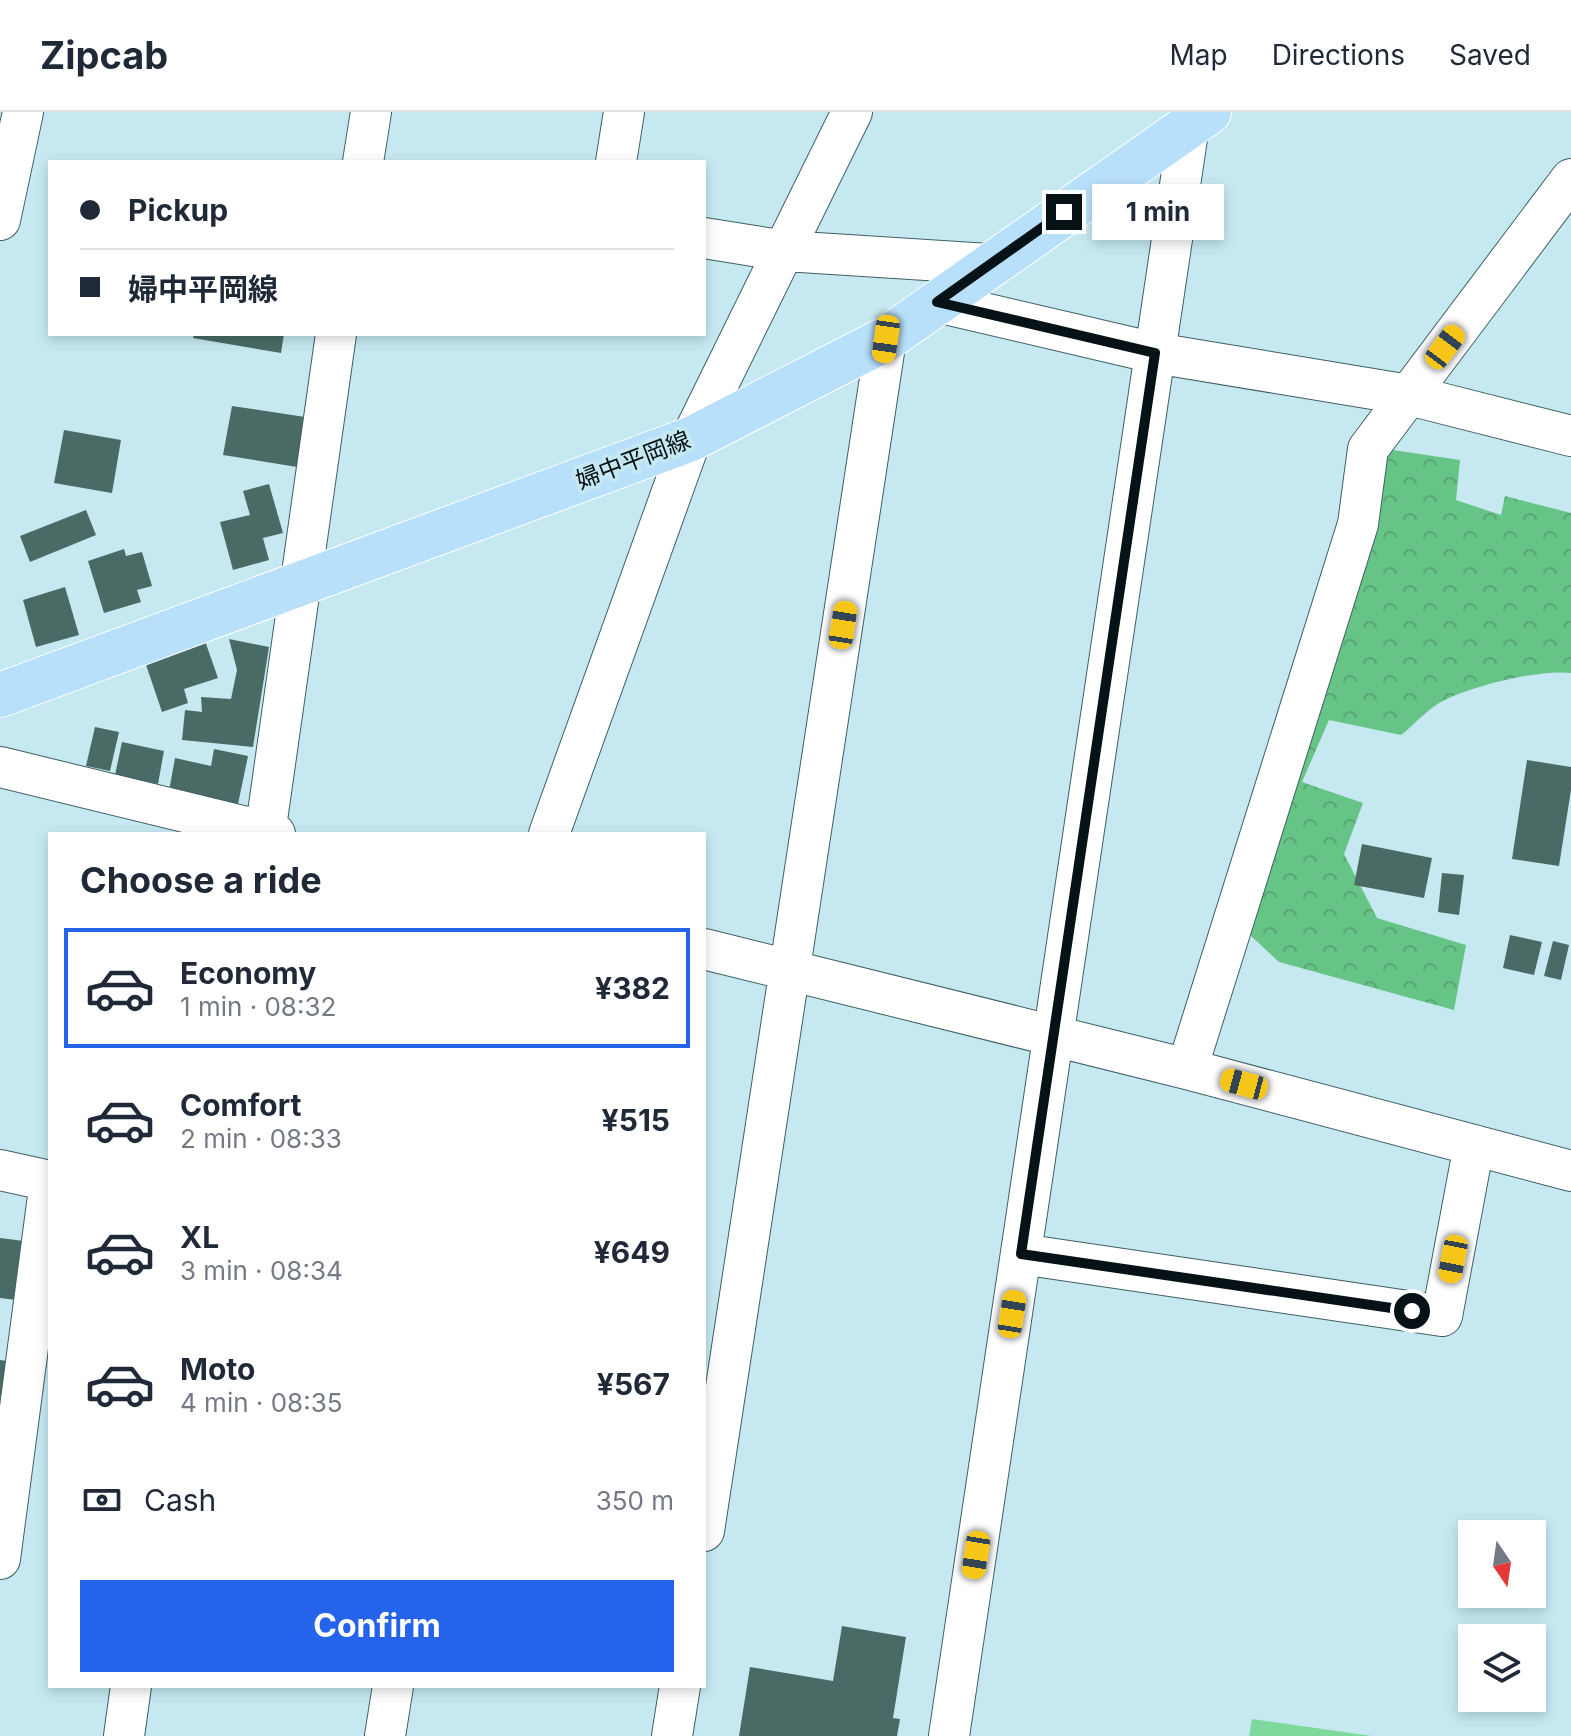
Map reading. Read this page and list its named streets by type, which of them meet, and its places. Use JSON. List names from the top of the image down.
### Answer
{
  "streets": {
    "main road": ["婦中平岡線"]
  },
  "north": "bottom",
  "page": {
    "header": "Zipcab",
    "nav": ["Map", "Directions", "Saved"],
    "banner": ["Pickup", "婦中平岡線"],
    "bubble": "1 min",
    "heading": "Choose a ride",
    "list": [
      {
        "name": "Economy",
        "note": "1 min · 08:32",
        "value": "¥382"
      },
      {
        "name": "Comfort",
        "note": "2 min · 08:33",
        "value": "¥515"
      },
      {
        "name": "XL",
        "note": "3 min · 08:34",
        "value": "¥649"
      },
      {
        "name": "Moto",
        "note": "4 min · 08:35",
        "value": "¥567"
      }
    ],
    "pay": ["Cash", "350 m"],
    "buttons": "Confirm"
  }
}
